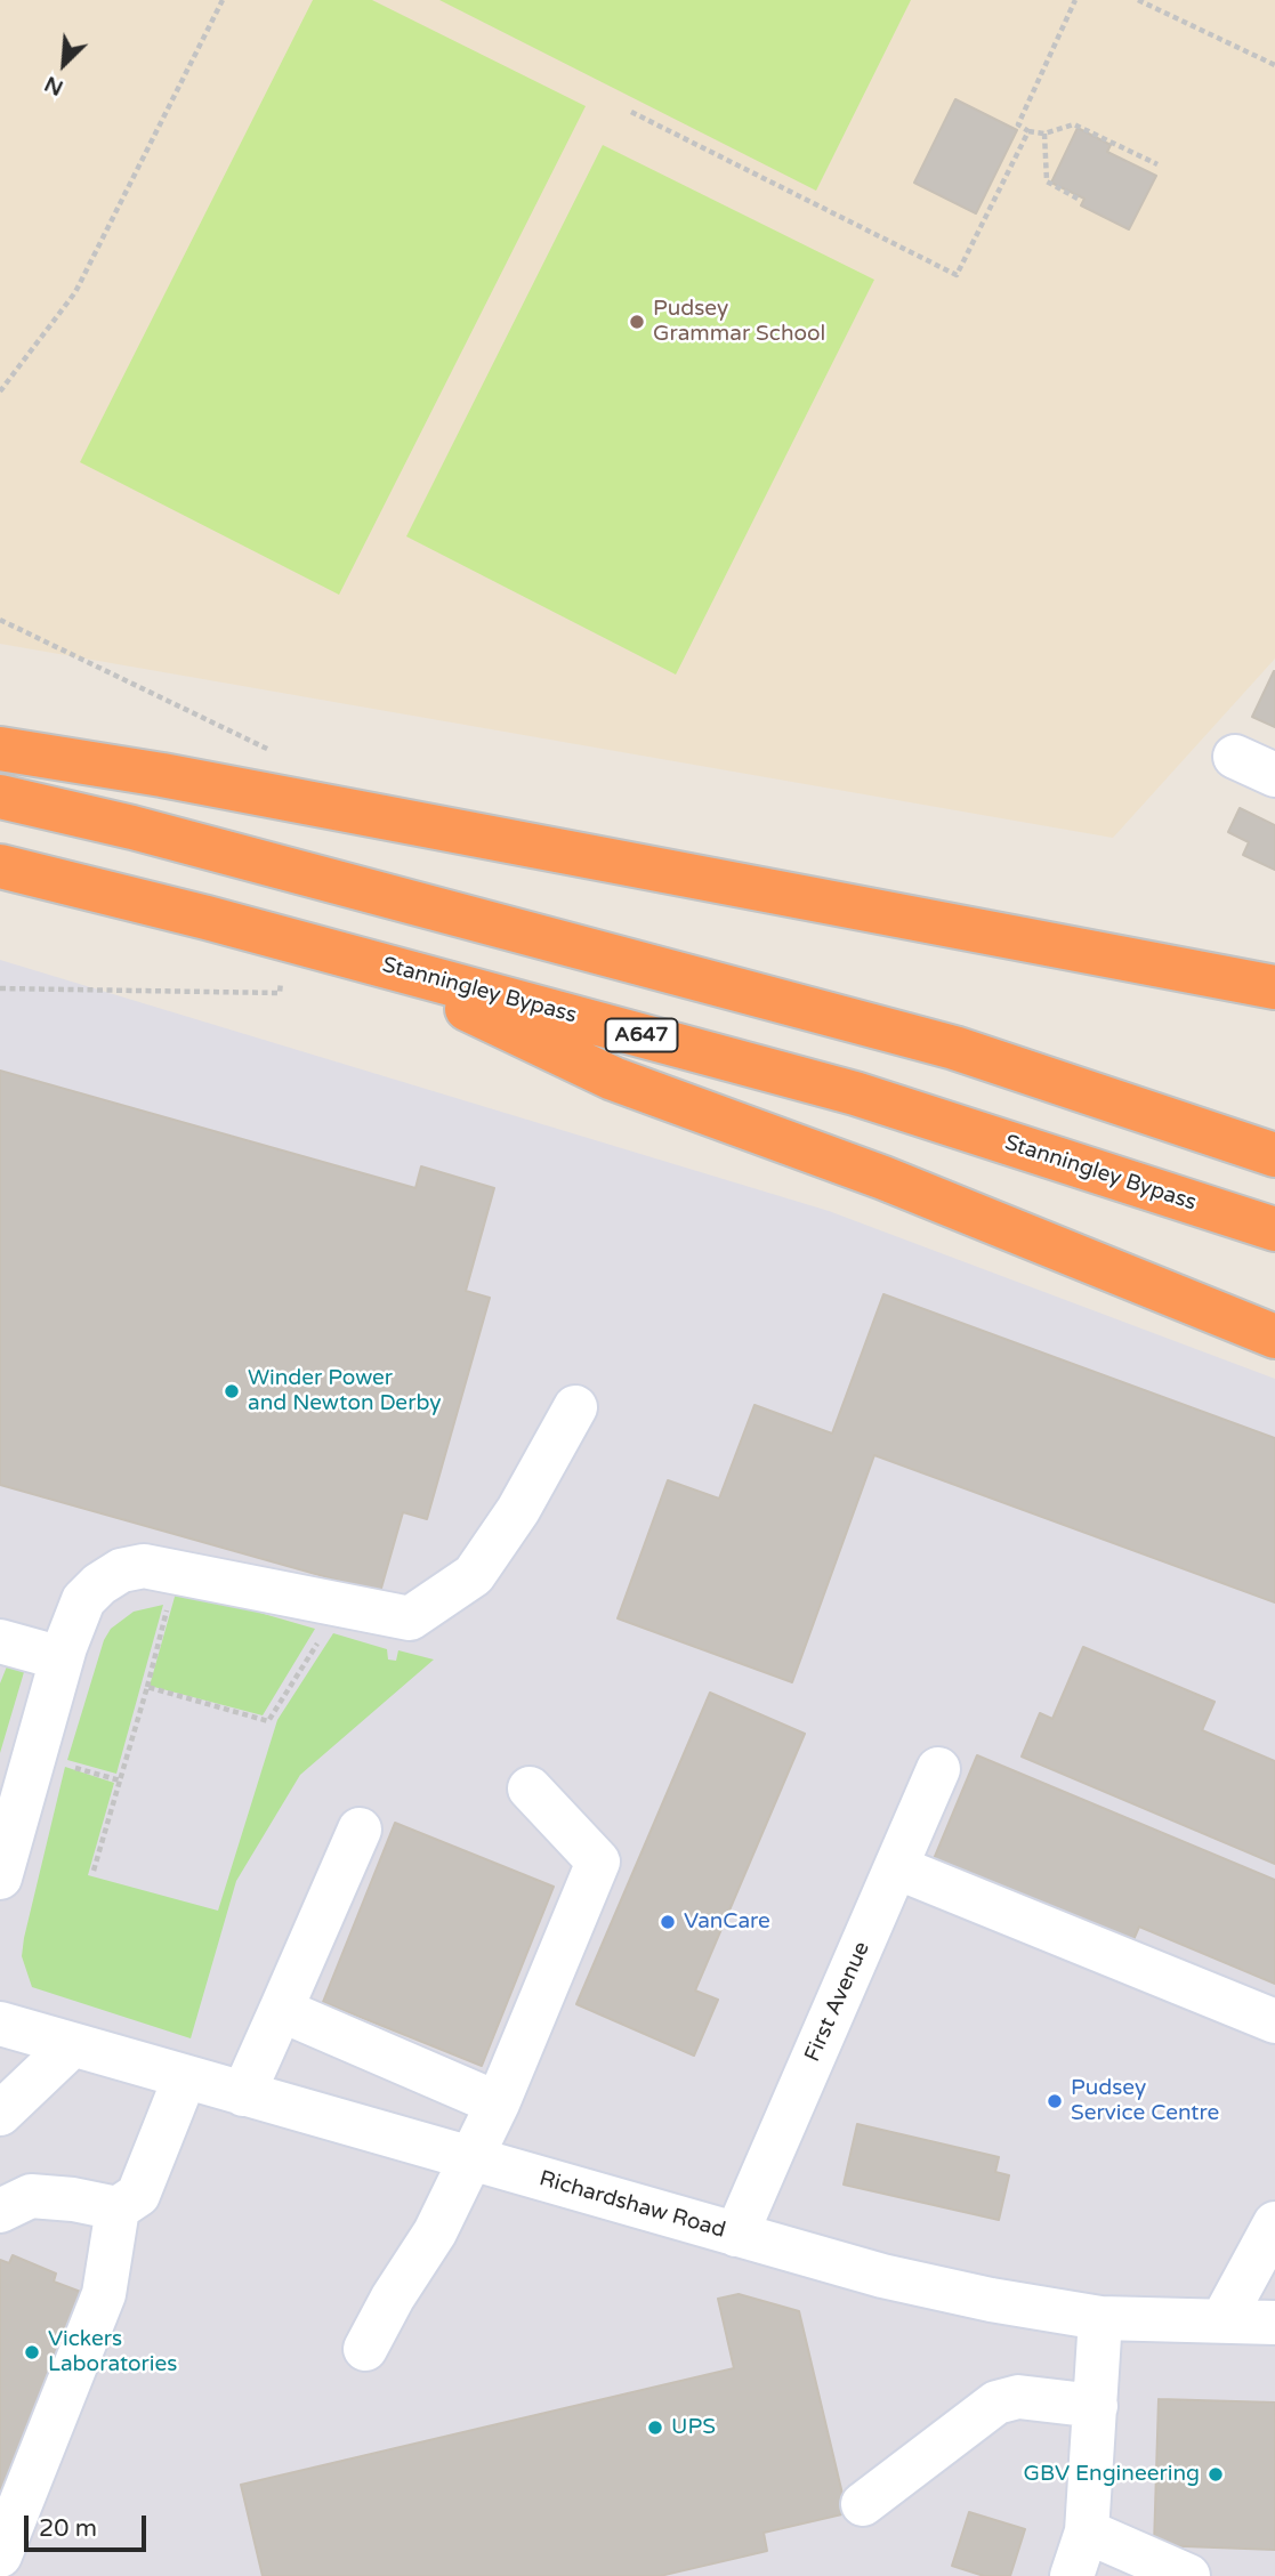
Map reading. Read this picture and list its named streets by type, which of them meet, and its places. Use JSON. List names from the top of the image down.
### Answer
{
  "streets": {
    "highway": ["Stanningley Bypass", "A647"],
    "street": ["First Avenue", "Richardshaw Road"]
  },
  "crossings": [
    ["First Avenue", "Richardshaw Road"]
  ],
  "places": [
    "Pudsey Grammar School",
    "Winder Power and Newton Derby",
    "VanCare",
    "Pudsey Service Centre",
    "Vickers Laboratories",
    "UPS",
    "GBV Engineering"
  ],
  "scale_bar": "20 m",
  "north": "bottom left"
}
